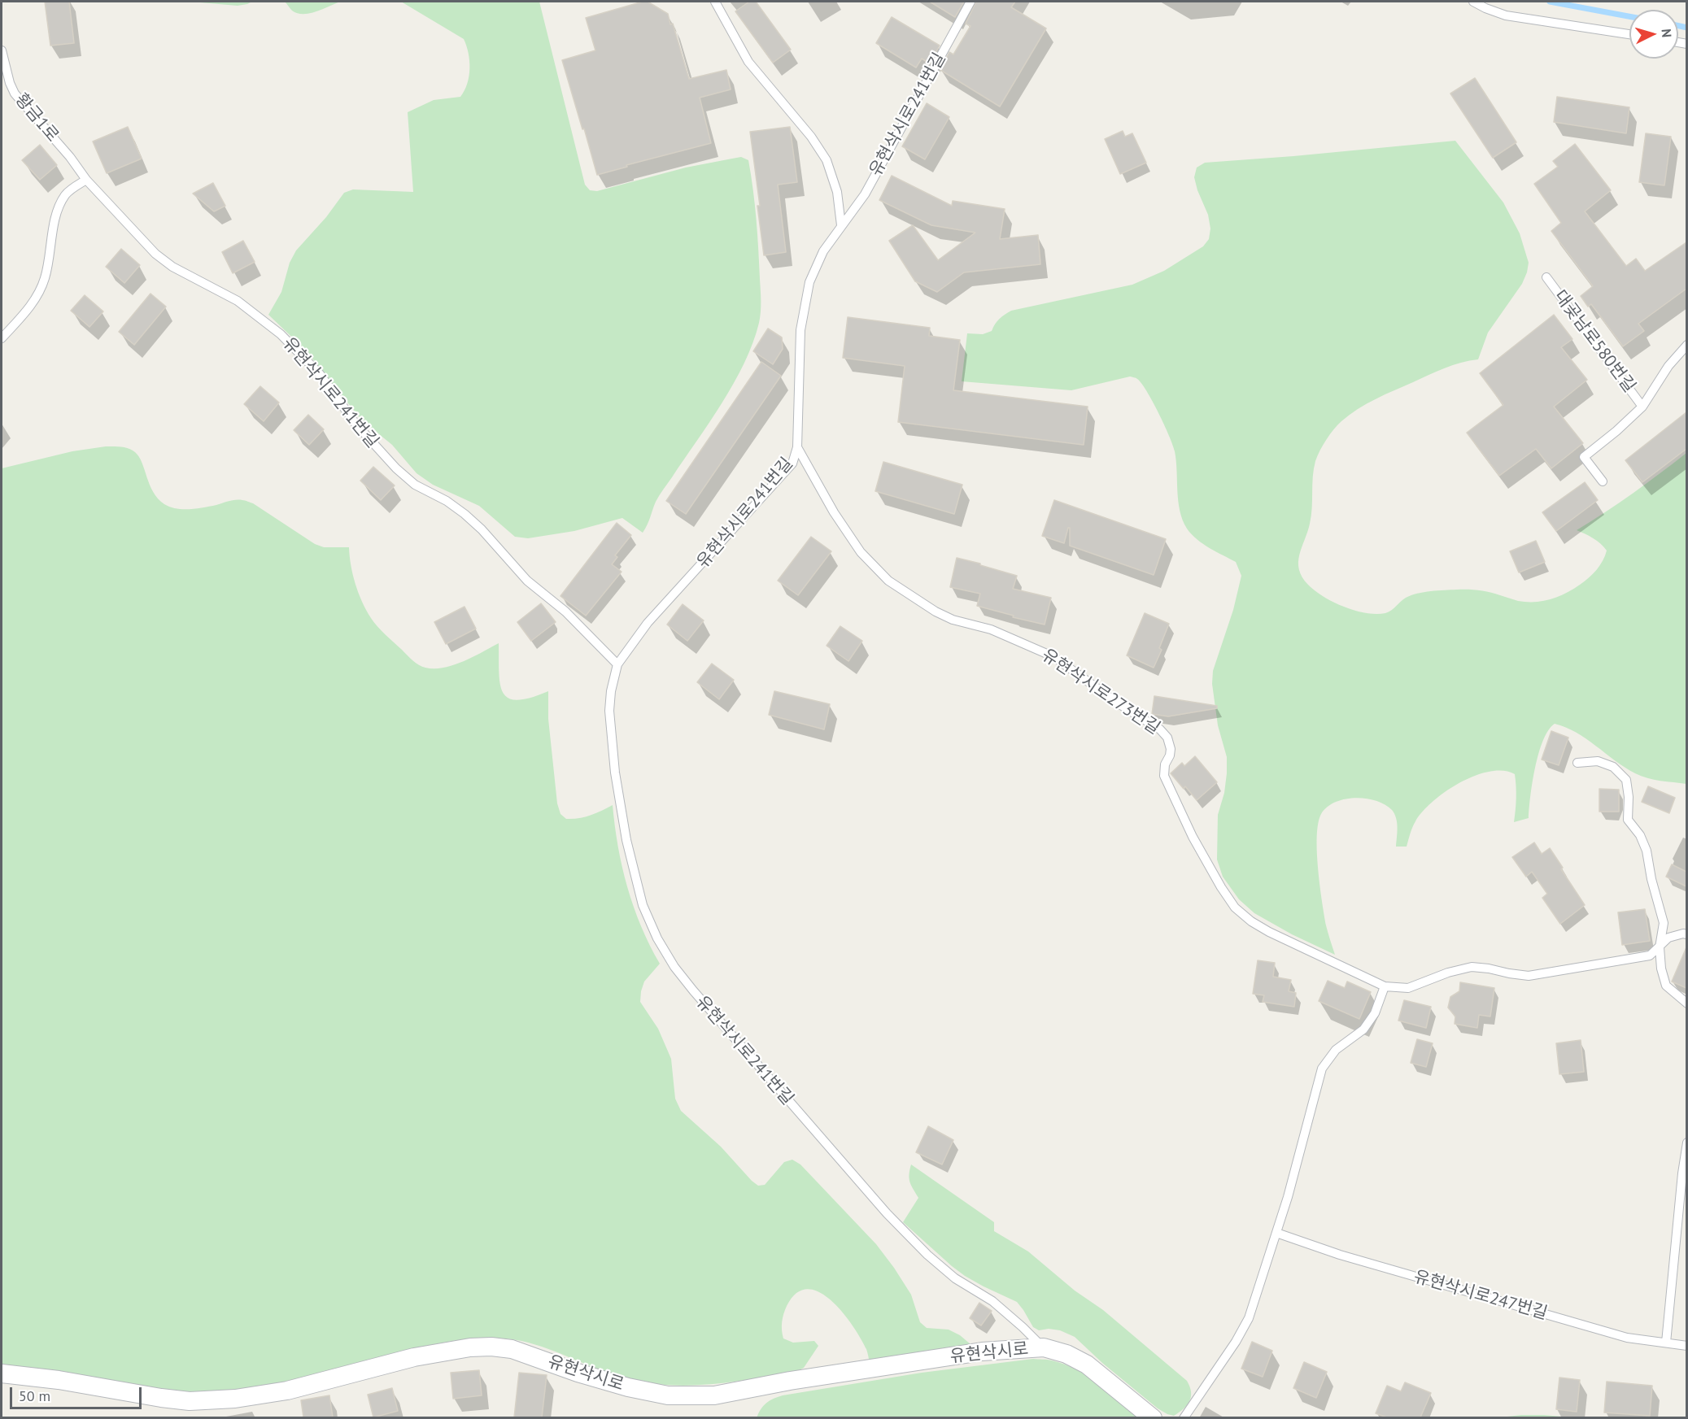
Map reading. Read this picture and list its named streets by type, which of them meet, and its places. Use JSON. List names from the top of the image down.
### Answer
{
  "streets": {
    "street": ["유현삭시로"],
    "lane": [
      "유현삭시로241번길",
      "황금1로",
      "대곶남로580번길",
      "유현삭시로273번길",
      "유현삭시로247번길"
    ]
  },
  "crossings": [
    ["유현삭시로241번길", "황금1로"],
    ["유현삭시로241번길", "유현삭시로273번길"],
    ["유현삭시로241번길", "유현삭시로"]
  ],
  "scale_bar": "50 m",
  "north": "right"
}
